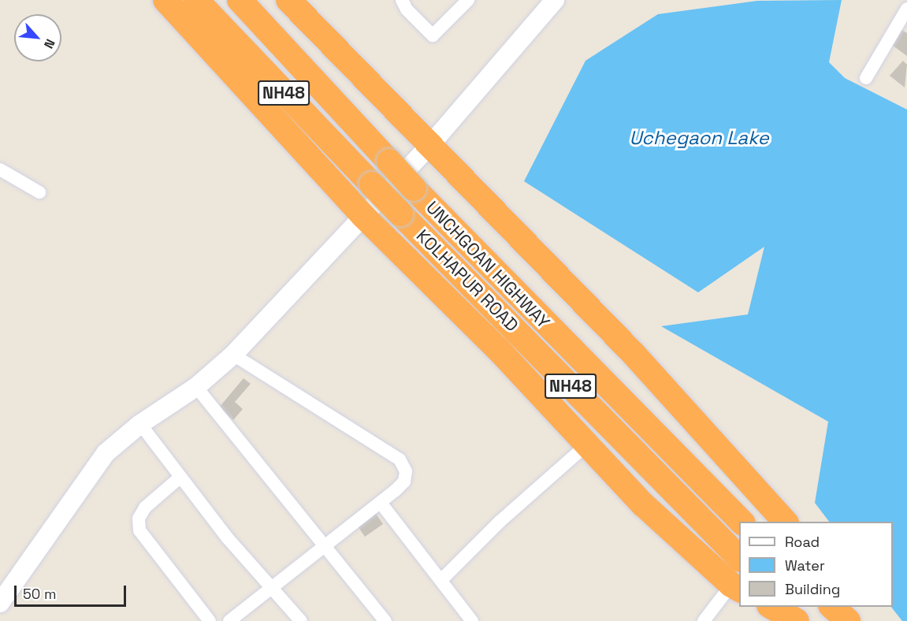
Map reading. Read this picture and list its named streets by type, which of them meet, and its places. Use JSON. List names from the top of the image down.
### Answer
{
  "streets": {
    "highway": ["NH48", "UNCHGOAN HIGHWAY", "KOLHAPUR ROAD"]
  },
  "water": ["Uchegaon Lake"],
  "legend": ["Road", "Water", "Building"],
  "scale_bar": "50 m",
  "north": "bottom right"
}
